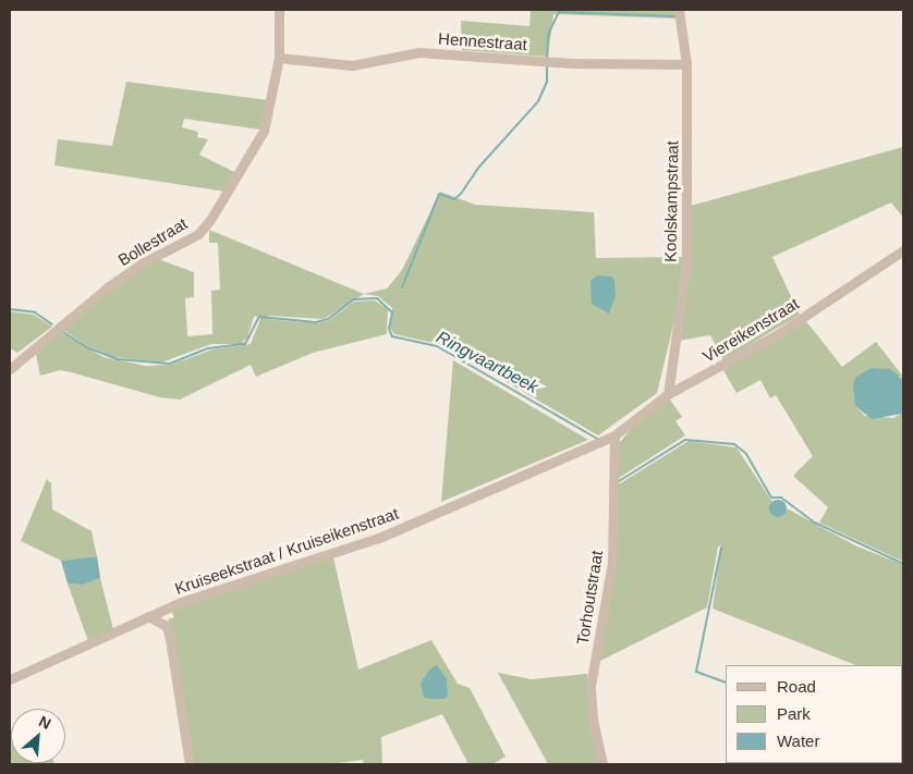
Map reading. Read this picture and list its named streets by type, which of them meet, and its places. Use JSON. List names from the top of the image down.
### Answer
{
  "streets": {
    "street": [
      "Hennestraat",
      "Koolskampstraat",
      "Bollestraat",
      "Viereikenstraat",
      "Kruiseekstraat / Kruiseikenstraat",
      "Torhoutstraat"
    ]
  },
  "crossings": [
    ["Hennestraat", "Koolskampstraat"],
    ["Hennestraat", "Bollestraat"],
    ["Koolskampstraat", "Viereikenstraat"],
    ["Viereikenstraat", "Kruiseekstraat / Kruiseikenstraat"],
    ["Viereikenstraat", "Torhoutstraat"],
    ["Kruiseekstraat / Kruiseikenstraat", "Torhoutstraat"]
  ],
  "water": ["Ringvaartbeek"],
  "legend": ["Road", "Park", "Water"],
  "north": "top right"
}
